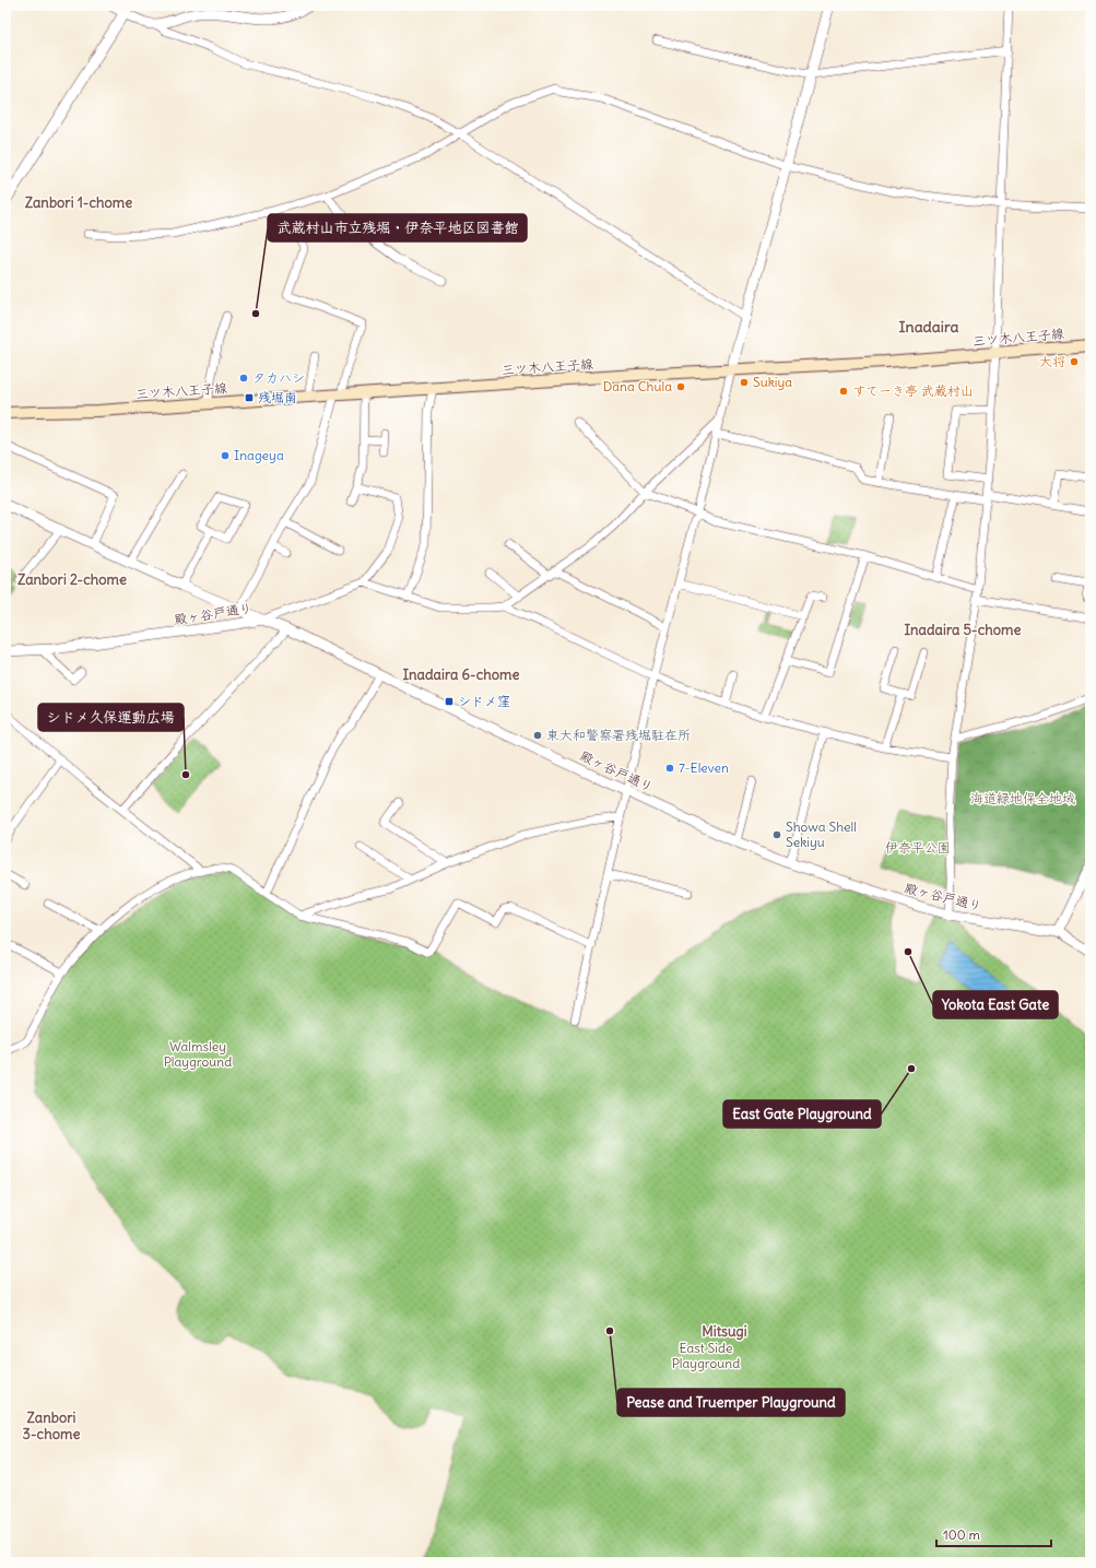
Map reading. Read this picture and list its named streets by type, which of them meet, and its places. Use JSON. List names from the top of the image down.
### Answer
{
  "streets": {
    "main road": ["三ツ木八王子線"],
    "street": ["殿ヶ谷戸通り"]
  },
  "districts": [
    "Zanbori 1-chome",
    "Inadaira",
    "Zanbori 2-chome",
    "Inadaira 5-chome",
    "Inadaira 6-chome",
    "Mitsugi",
    "Zanbori 3-chome"
  ],
  "parks": [
    "海道緑地保全地域",
    "伊奈平公園",
    "Walmsley Playground",
    "East Side Playground"
  ],
  "places": {
    "other": [
      "武蔵村山市立残堀・伊奈平地区図書館",
      "大将",
      "タカハシ",
      "Sukiya",
      "Dana Chula",
      "すてーき亭 武蔵村山",
      "Inageya",
      "東大和警察署残堀駐在所",
      "7-Eleven",
      "シドメ久保運動広場",
      "Showa Shell Sekiyu",
      "Yokota East Gate",
      "East Gate Playground",
      "Pease and Truemper Playground"
    ],
    "transit": ["残堀南", "シドメ窪"]
  },
  "scale_bar": "100 m"
}
